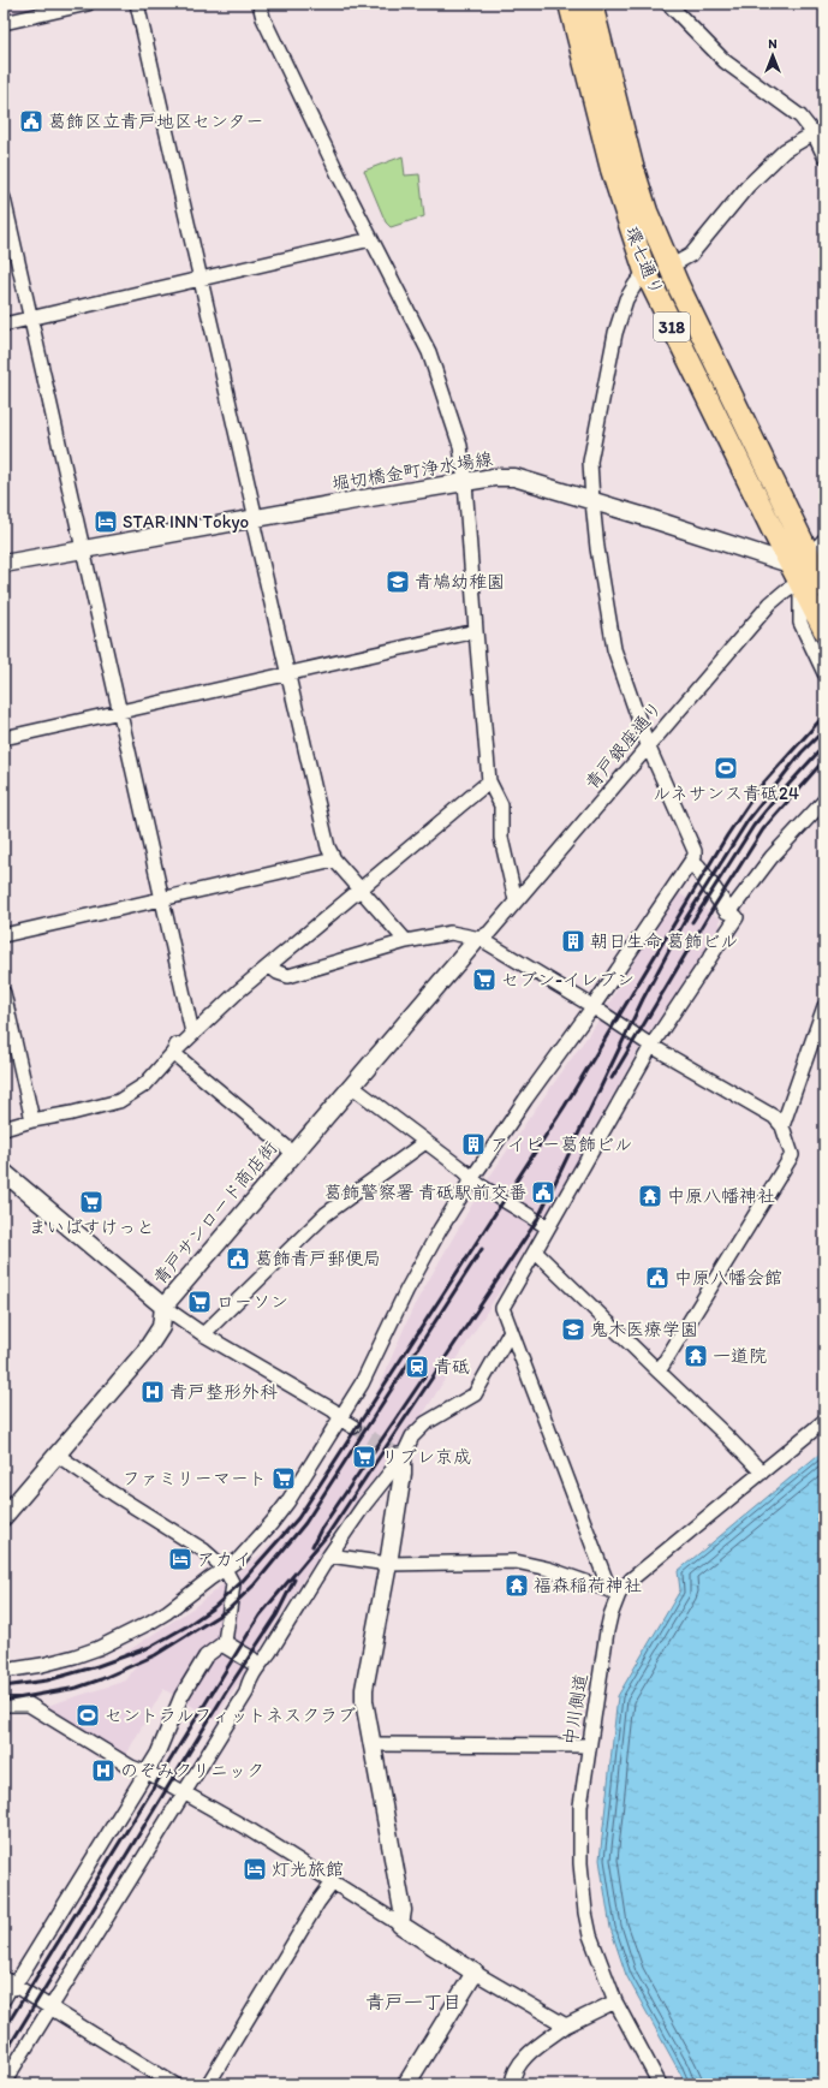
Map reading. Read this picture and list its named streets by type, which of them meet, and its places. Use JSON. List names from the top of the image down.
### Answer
{
  "streets": {
    "main road": ["環七通り", "318"],
    "street": [
      "堀切橋金町浄水場線",
      "青戸銀座通り",
      "青戸サンロード商店街",
      "中川側道"
    ]
  },
  "crossings": [
    ["環七通り", "堀切橋金町浄水場線"],
    ["環七通り", "青戸銀座通り"],
    ["堀切橋金町浄水場線", "青戸銀座通り"],
    ["青戸銀座通り", "青戸サンロード商店街"]
  ],
  "districts": ["青戸一丁目"],
  "places": {
    "public building": [
      "葛飾区立青戸地区センター",
      "葛飾警察署 青砥駅前交番",
      "葛飾青戸郵便局",
      "中原八幡会館"
    ],
    "hotel": ["STAR INN Tokyo", "アカイ", "灯光旅館"],
    "school or university": ["青鳩幼稚園", "鬼木医療学園"],
    "sports": ["ルネサンス青砥24", "セントラルフィットネスクラブ"],
    "building": ["朝日生命 葛飾ビル", "アイピー葛飾ビル"],
    "supermarket": [
      "セブン-イレブン",
      "まいばすけっと",
      "ローソン",
      "リブレ京成",
      "ファミリーマート"
    ],
    "temple": ["中原八幡神社", "一道院", "福森稲荷神社"],
    "station": ["青砥"],
    "hospital": ["青戸整形外科", "のぞみクリニック"]
  },
  "north": "top"
}
